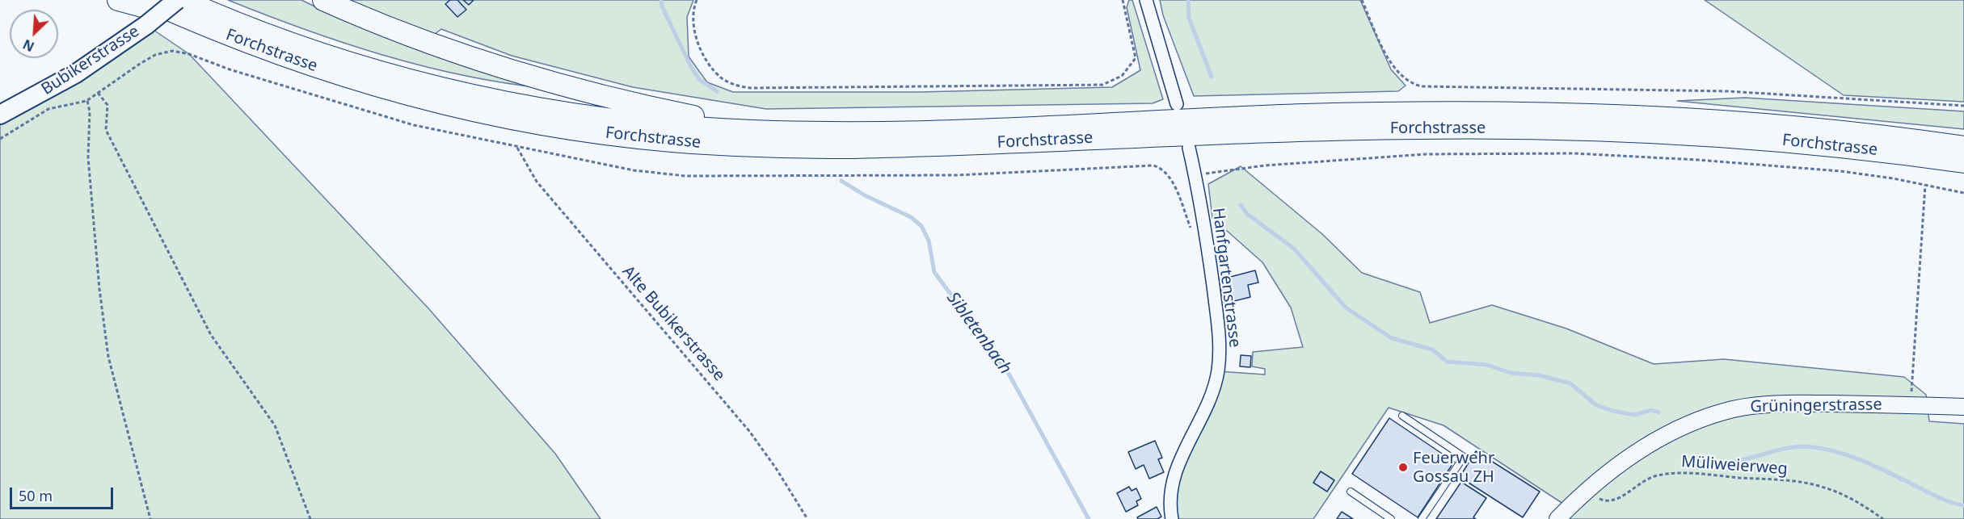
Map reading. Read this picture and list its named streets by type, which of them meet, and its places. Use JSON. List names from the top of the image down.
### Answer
{
  "streets": {
    "highway": ["Forchstrasse"],
    "main road": ["Bubikerstrasse"],
    "street": ["Hanfgartenstrasse", "Grüningerstrasse"],
    "path": ["Alte Bubikerstrasse", "Müliweierweg"]
  },
  "crossings": [
    ["Grüningerstrasse", "Müliweierweg"]
  ],
  "water": ["Sibletenbach"],
  "places": ["Feuerwehr Gossau ZH"],
  "scale_bar": "50 m",
  "north": "bottom left"
}
